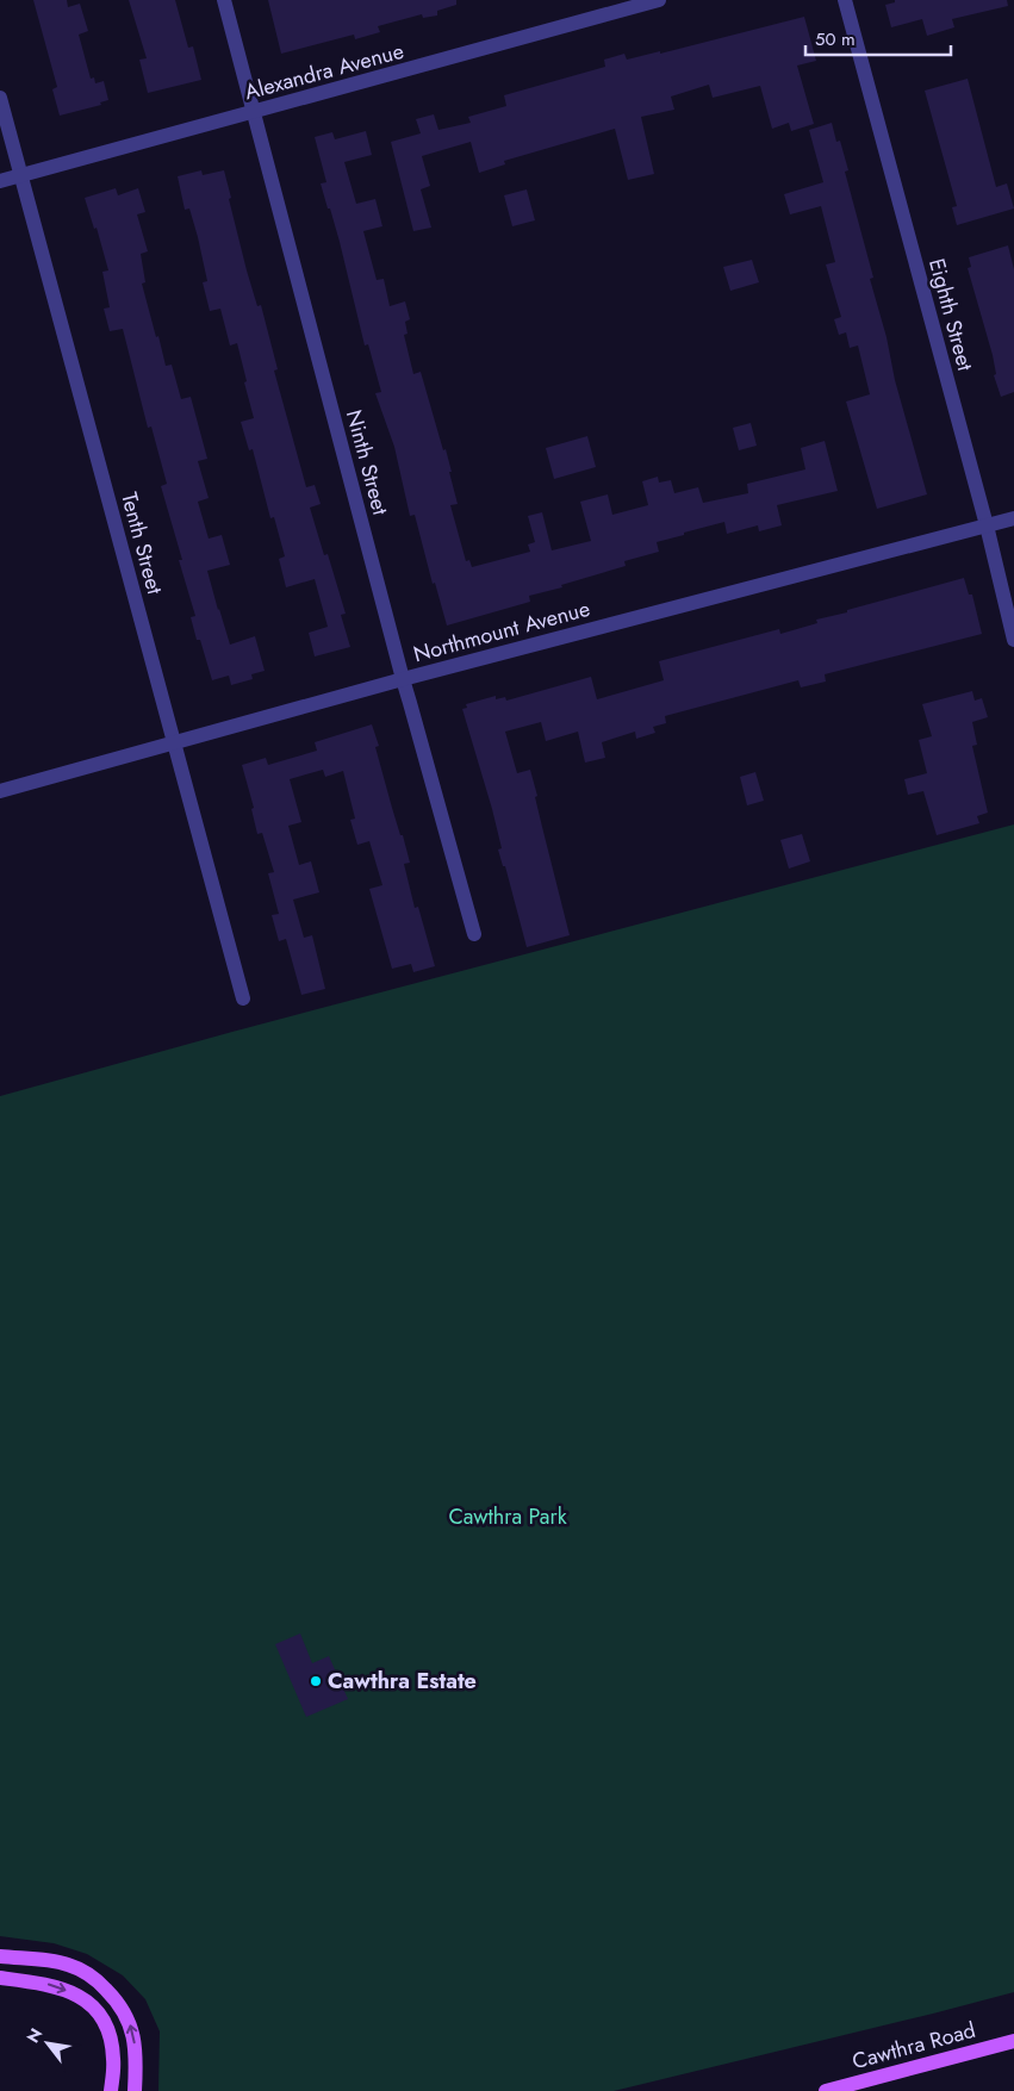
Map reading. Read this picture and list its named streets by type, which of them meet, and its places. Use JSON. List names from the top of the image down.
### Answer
{
  "streets": {
    "main road": ["Cawthra Road"],
    "street": [
      "Alexandra Avenue",
      "Eighth Street",
      "Ninth Street",
      "Tenth Street",
      "Northmount Avenue"
    ]
  },
  "crossings": [
    ["Alexandra Avenue", "Ninth Street"],
    ["Alexandra Avenue", "Tenth Street"],
    ["Eighth Street", "Northmount Avenue"],
    ["Ninth Street", "Northmount Avenue"],
    ["Tenth Street", "Northmount Avenue"]
  ],
  "parks": ["Cawthra Park"],
  "places": ["Cawthra Estate"],
  "scale_bar": "50 m",
  "north": "top left"
}
